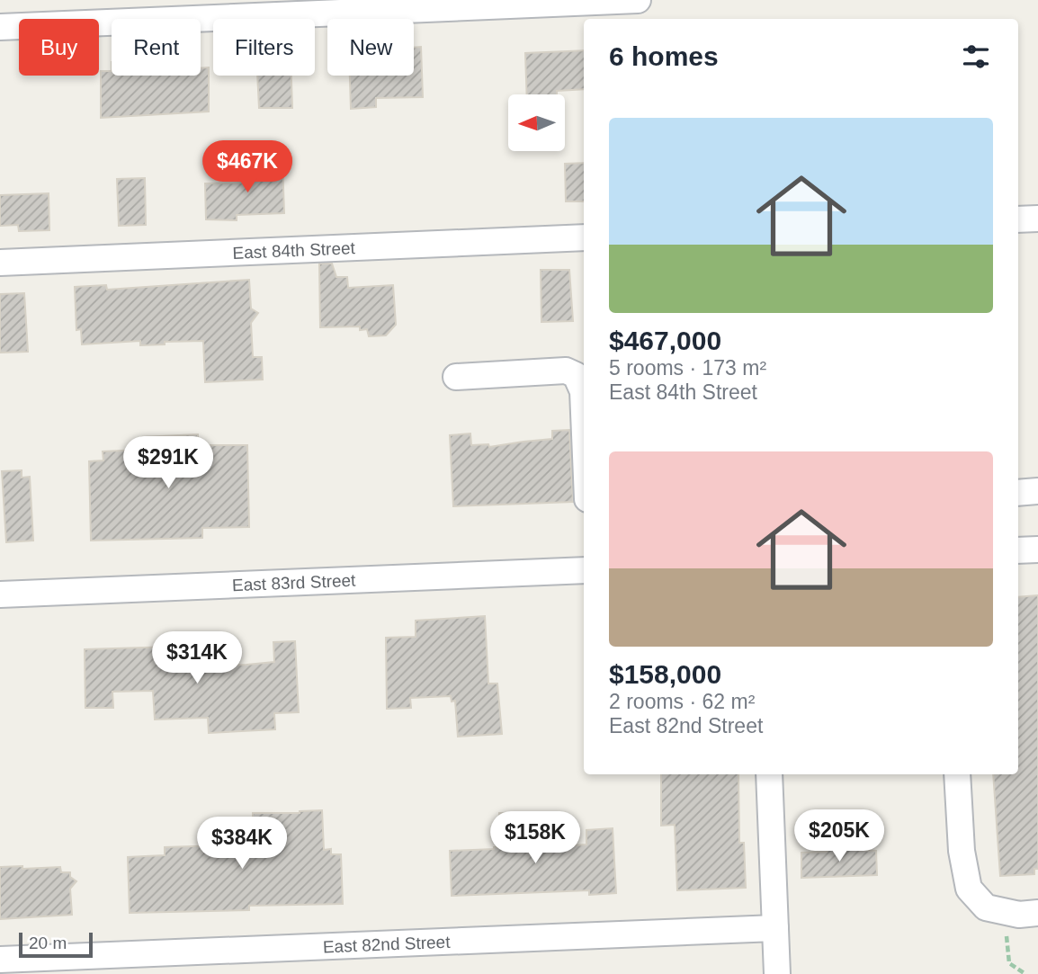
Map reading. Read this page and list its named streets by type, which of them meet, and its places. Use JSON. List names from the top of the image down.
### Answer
{
  "streets": {
    "street": ["East 84th Street", "East 83rd Street", "East 82nd Street"]
  },
  "scale_bar": "20 m",
  "north": "left",
  "page": {
    "chip": [
      "Buy",
      "Rent",
      "Filters",
      "New"
    ],
    "heading": "6 homes",
    "list": [
      {
        "name": "$467,000",
        "note": "5 rooms · 173 m² · East 84th Street"
      },
      {
        "name": "$158,000",
        "note": "2 rooms · 62 m² · East 82nd Street"
      }
    ],
    "price": [
      "$467K",
      "$291K",
      "$314K",
      "$205K",
      "$158K",
      "$384K"
    ],
    "scale": "20 m"
  }
}
